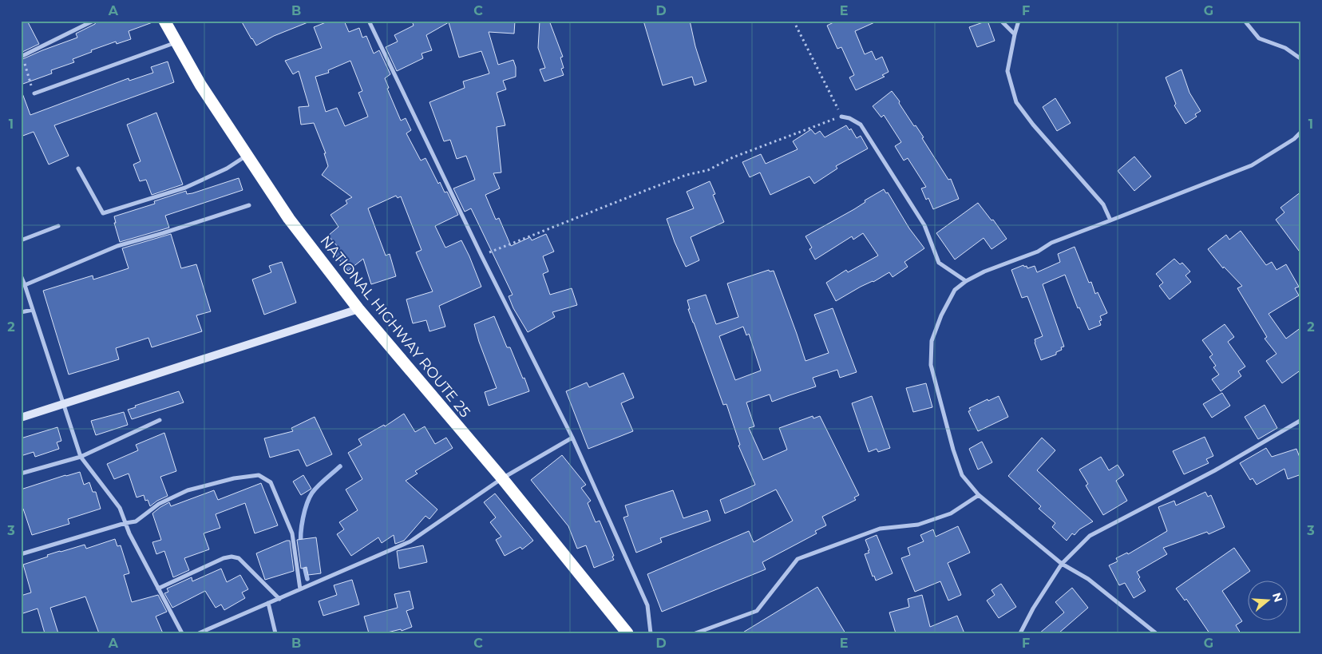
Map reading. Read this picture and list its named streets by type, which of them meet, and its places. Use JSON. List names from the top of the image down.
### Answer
{
  "streets": {
    "highway": ["NATIONAL HIGHWAY ROUTE 25"]
  },
  "north": "right",
  "grid": {
    "columns": [
      "A",
      "B",
      "C",
      "D",
      "E",
      "F",
      "G"
    ],
    "rows": ["1", "2", "3"]
  }
}
